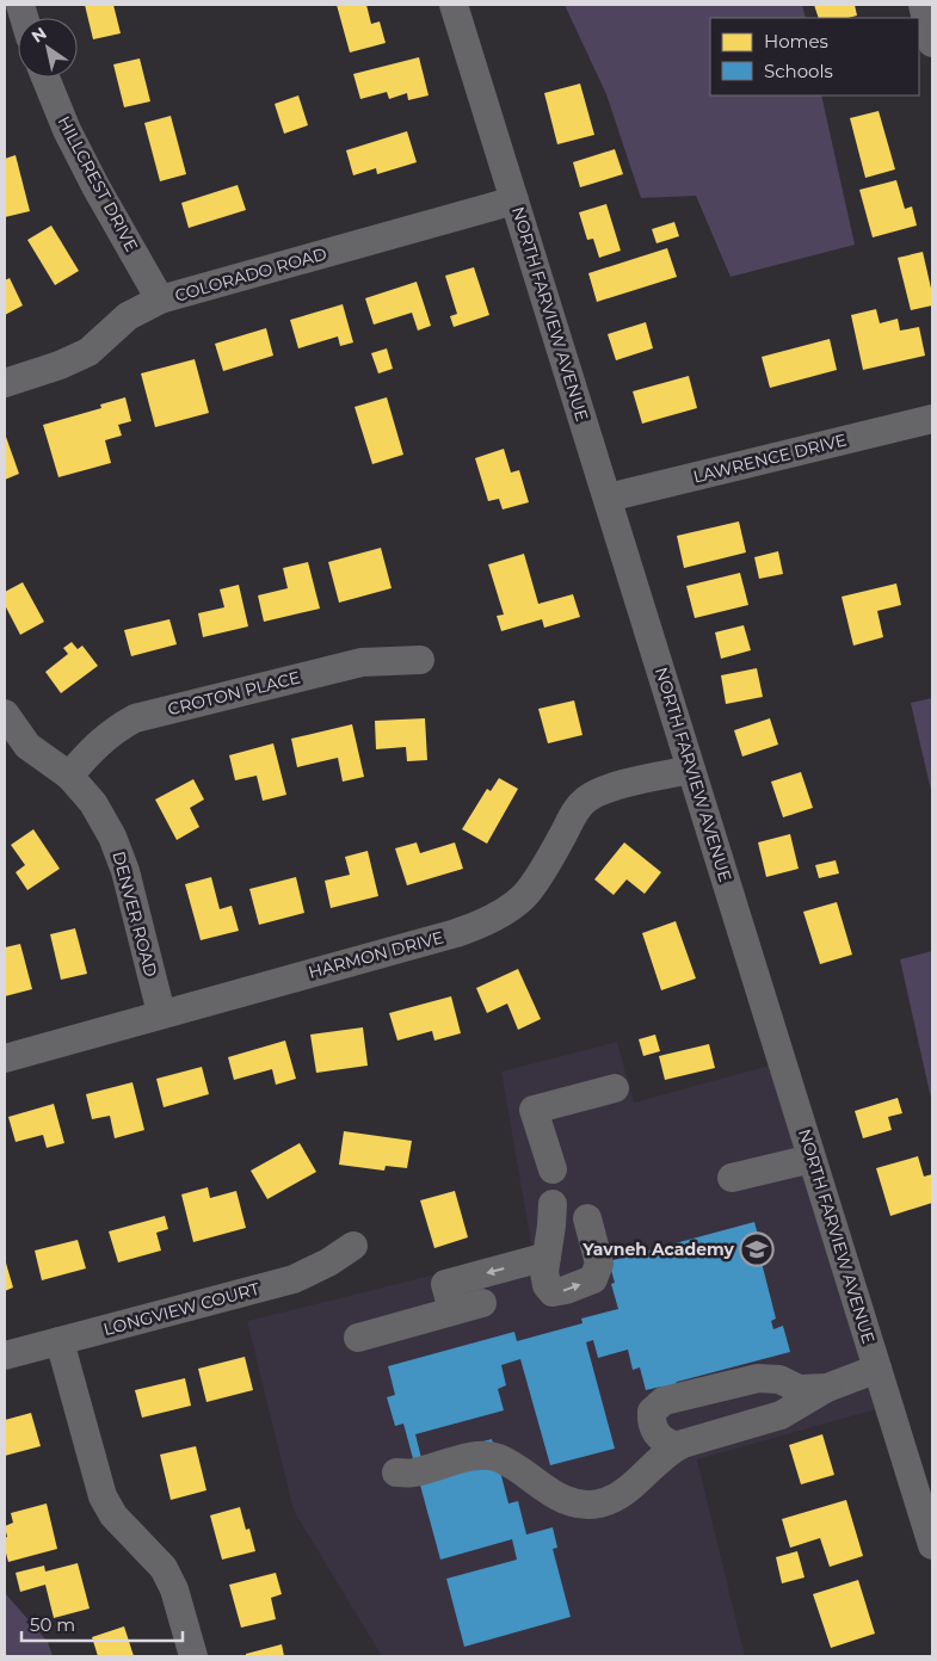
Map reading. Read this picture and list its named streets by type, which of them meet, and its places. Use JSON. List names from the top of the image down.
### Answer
{
  "streets": {
    "street": [
      "HILLCREST DRIVE",
      "COLORADO ROAD",
      "NORTH FARVIEW AVENUE",
      "LAWRENCE DRIVE",
      "CROTON PLACE",
      "DENVER ROAD",
      "HARMON DRIVE",
      "LONGVIEW COURT"
    ]
  },
  "crossings": [
    ["HILLCREST DRIVE", "COLORADO ROAD"],
    ["COLORADO ROAD", "NORTH FARVIEW AVENUE"],
    ["NORTH FARVIEW AVENUE", "LAWRENCE DRIVE"],
    ["NORTH FARVIEW AVENUE", "HARMON DRIVE"],
    ["CROTON PLACE", "DENVER ROAD"],
    ["DENVER ROAD", "HARMON DRIVE"]
  ],
  "places": {
    "school or university": ["Yavneh Academy"]
  },
  "legend": ["Homes", "Schools"],
  "scale_bar": "50 m",
  "north": "top left"
}
